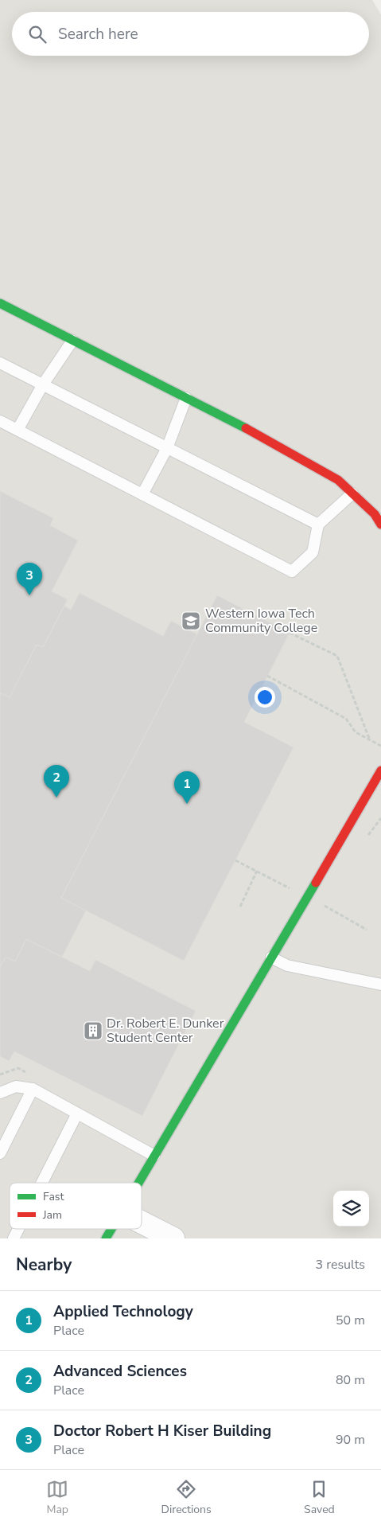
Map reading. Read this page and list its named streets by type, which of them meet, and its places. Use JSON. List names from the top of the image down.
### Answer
{
  "places": {
    "school or university": ["Western Iowa Tech Community College"],
    "building": ["Dr. Robert E. Dunker Student Center"]
  },
  "legend": ["Fast", "Jam"],
  "page": {
    "search": "Search here",
    "pins": ["3", "2", "1"],
    "heading": ["Nearby", "3 results"],
    "list": [
      {
        "mark": "1",
        "name": "Applied Technology",
        "note": "Place",
        "value": "50 m"
      },
      {
        "mark": "2",
        "name": "Advanced Sciences",
        "note": "Place",
        "value": "80 m"
      },
      {
        "mark": "3",
        "name": "Doctor Robert H Kiser Building",
        "note": "Place",
        "value": "90 m"
      }
    ],
    "nav": ["Map", "Directions", "Saved"]
  }
}
